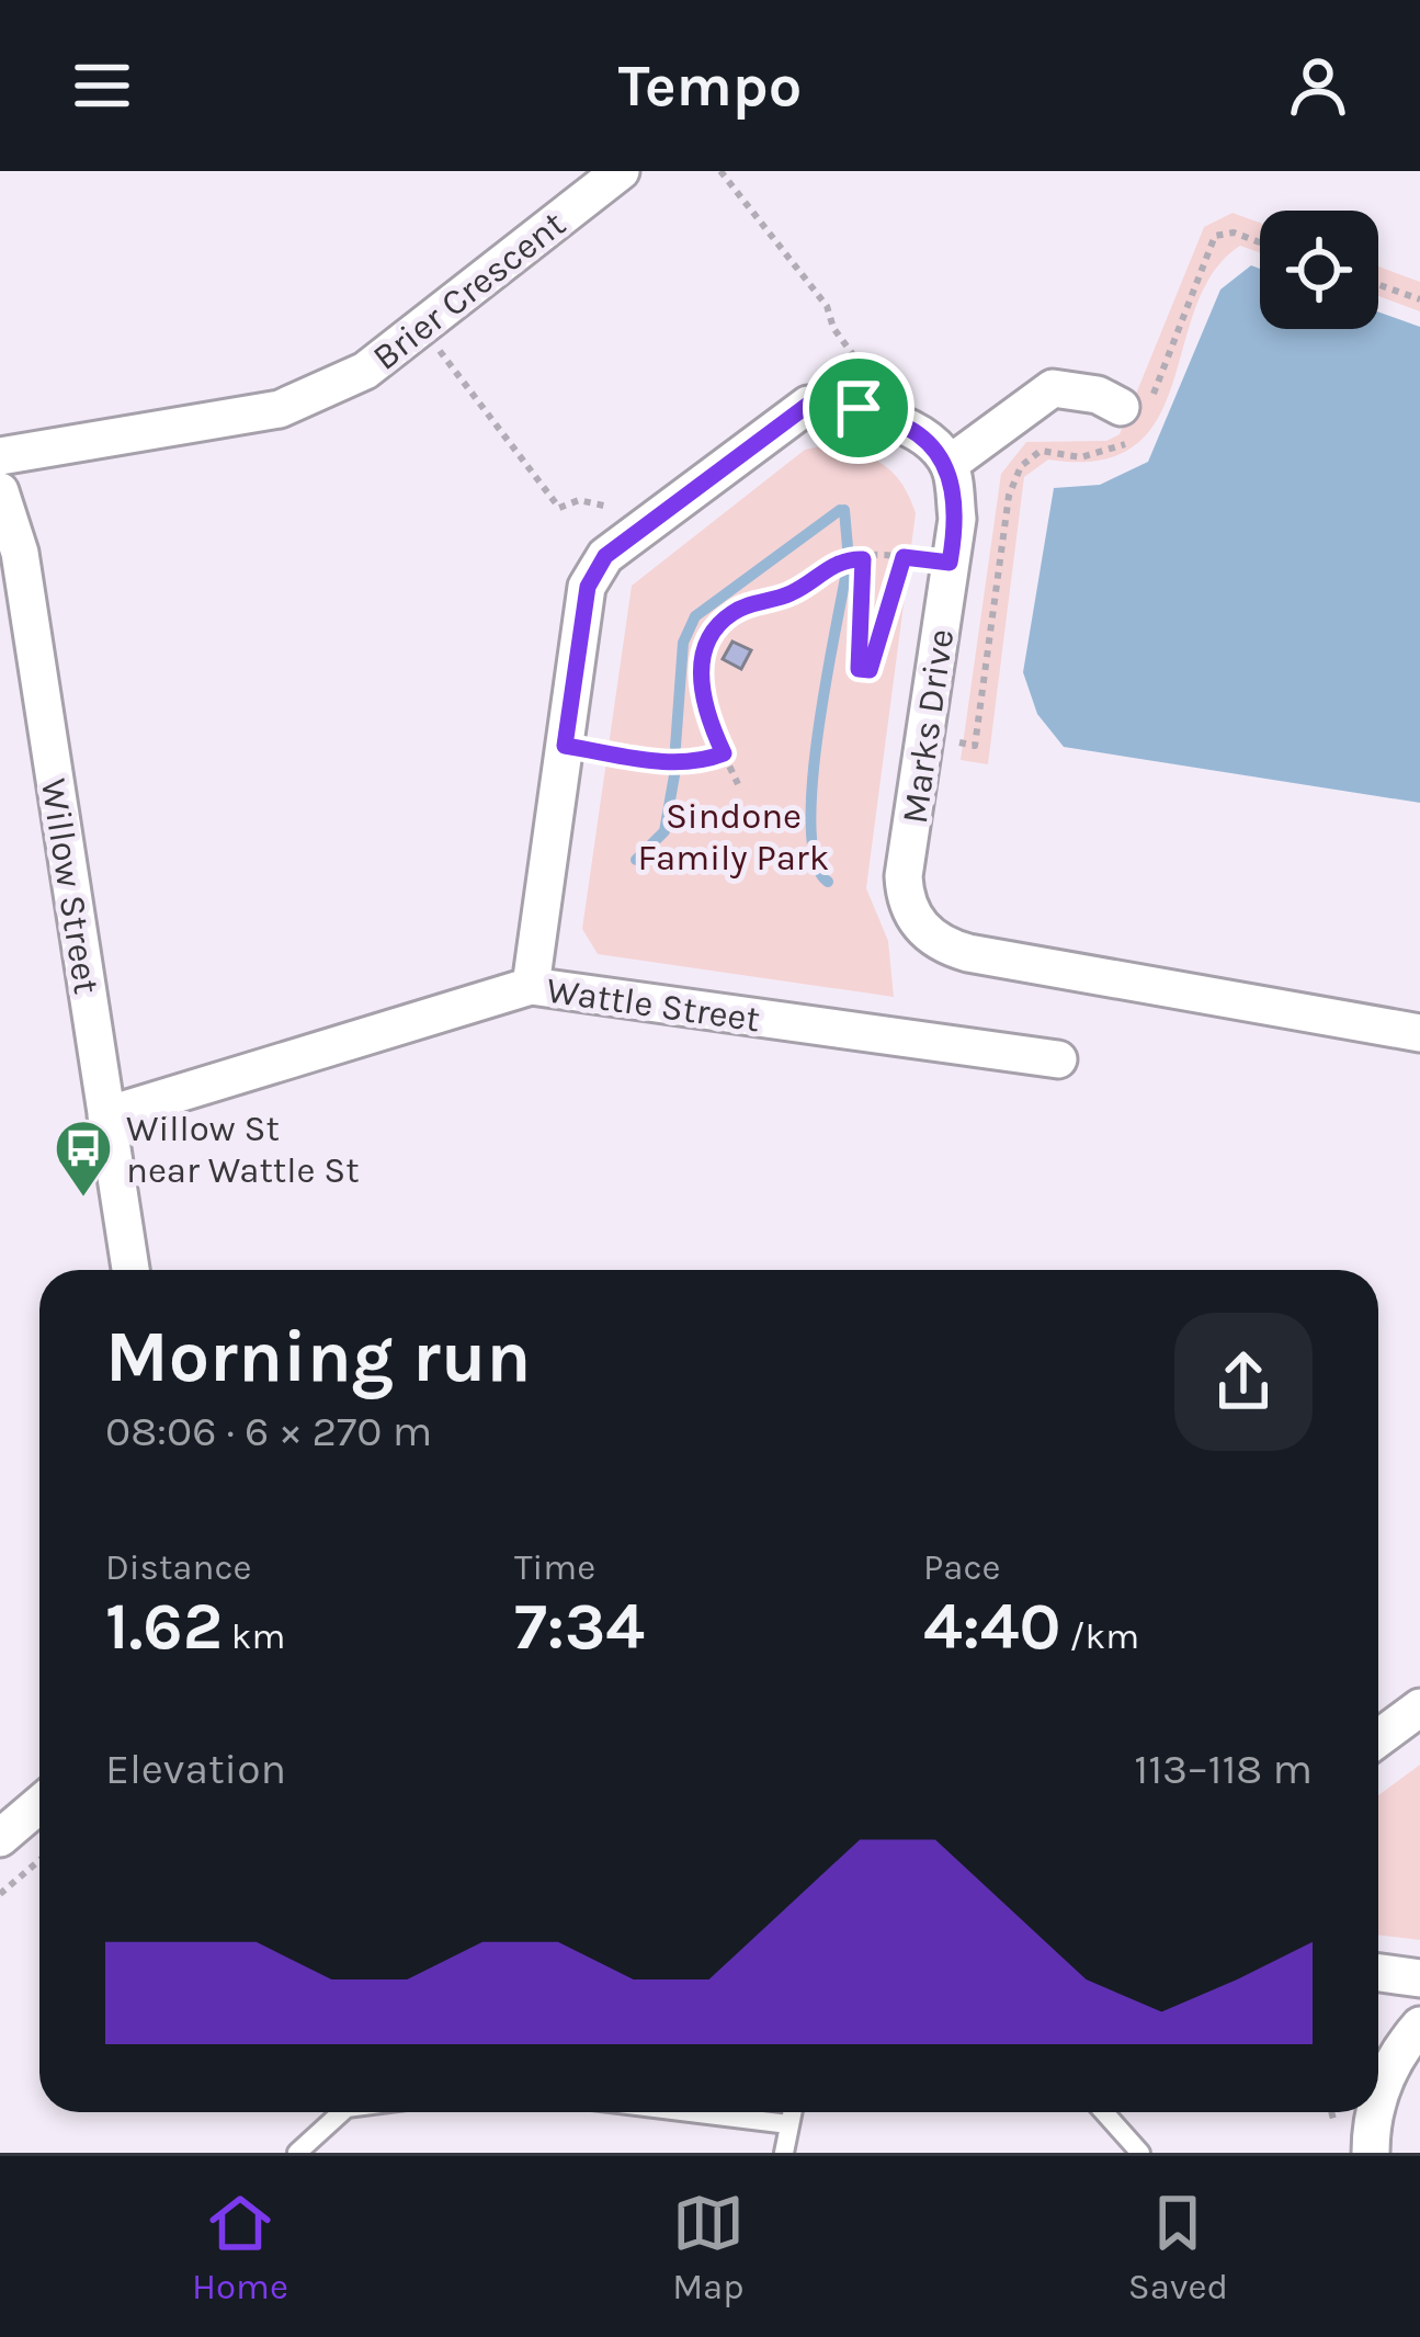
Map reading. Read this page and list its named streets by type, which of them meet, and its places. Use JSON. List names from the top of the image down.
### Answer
{
  "streets": {
    "street": [
      "Brier Crescent",
      "Marks Drive",
      "Willow Street",
      "Wattle Street"
    ]
  },
  "crossings": [
    ["Willow Street", "Wattle Street"]
  ],
  "parks": ["Sindone Family Park"],
  "places": {
    "bus stop": ["Willow St near Wattle St"]
  },
  "page": {
    "header": "Tempo",
    "heading": ["Morning run", "08:06 · 6 × 270 m"],
    "stats": [
      ["Distance", "1.62 km"],
      ["Time", "7:34"],
      ["Pace", "4:40 /km"]
    ],
    "chart": ["Elevation", "113–118 m"],
    "tabs": ["Home", "Map", "Saved"]
  }
}
